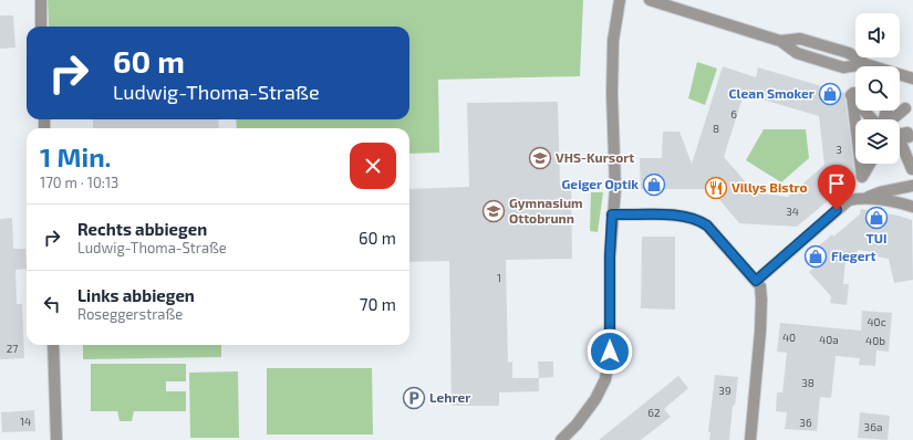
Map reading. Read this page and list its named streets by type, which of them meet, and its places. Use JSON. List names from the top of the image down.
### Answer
{
  "places": {
    "shop": [
      "Clean Smoker",
      "Geiger Optik",
      "TUI",
      "Fiegert"
    ],
    "school or university": ["VHS-Kursort", "Gymnasium Ottobrunn"],
    "restaurant": ["Villys Bistro"],
    "parking": ["Lehrer"]
  },
  "house_numbers": [
    "6",
    "8",
    "3",
    "34",
    "1",
    "40c",
    "40",
    "40a",
    "40b",
    "27",
    "38",
    "39",
    "62",
    "14",
    "36",
    "36a"
  ],
  "page": {
    "turn": ["60 m", "Ludwig-Thoma-Straße"],
    "heading": ["1 Min.", "170 m · 10:13"],
    "list": [
      {
        "name": "Rechts abbiegen",
        "note": "Ludwig-Thoma-Straße",
        "value": "60 m"
      },
      {
        "name": "Links abbiegen",
        "note": "Roseggerstraße",
        "value": "70 m"
      }
    ]
  }
}
